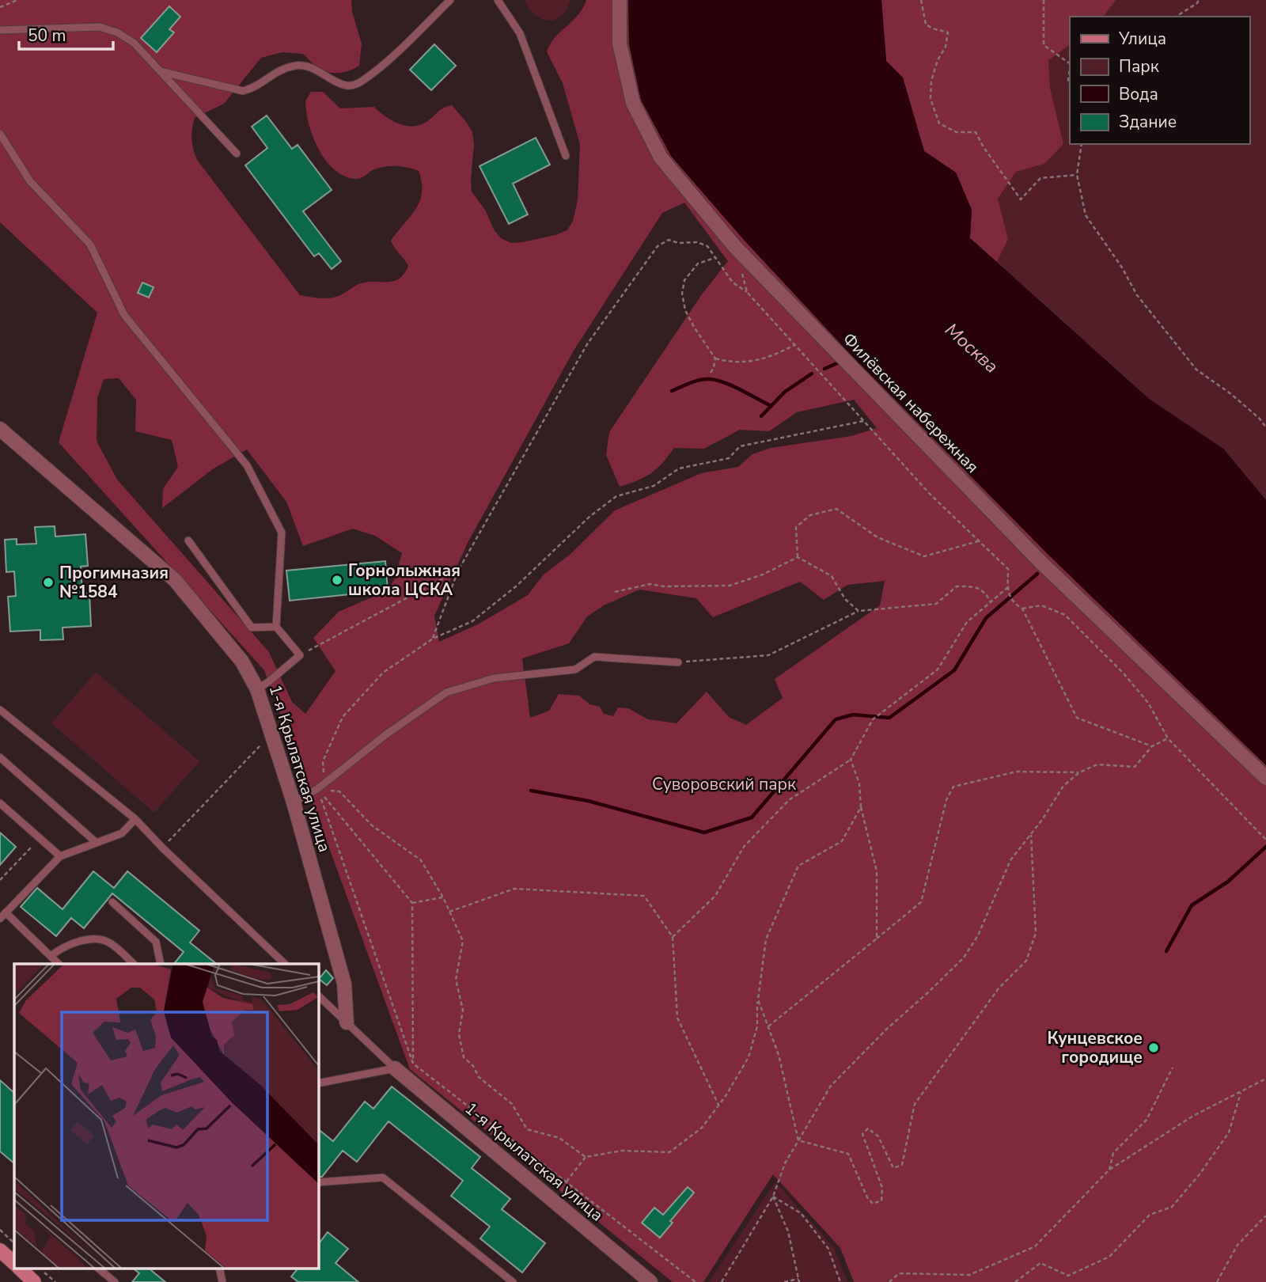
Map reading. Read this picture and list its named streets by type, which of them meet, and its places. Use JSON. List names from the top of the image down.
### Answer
{
  "streets": {
    "street": ["Филёвская набережная", "1-я Крылатская улица"]
  },
  "water": ["Москва"],
  "parks": ["Суворовский парк"],
  "places": ["Горнолыжная школа ЦСКА", "Прогимназия №1584", "Кунцевское городище"],
  "legend": [
    "Улица",
    "Парк",
    "Вода",
    "Здание"
  ],
  "scale_bar": "50 m"
}
